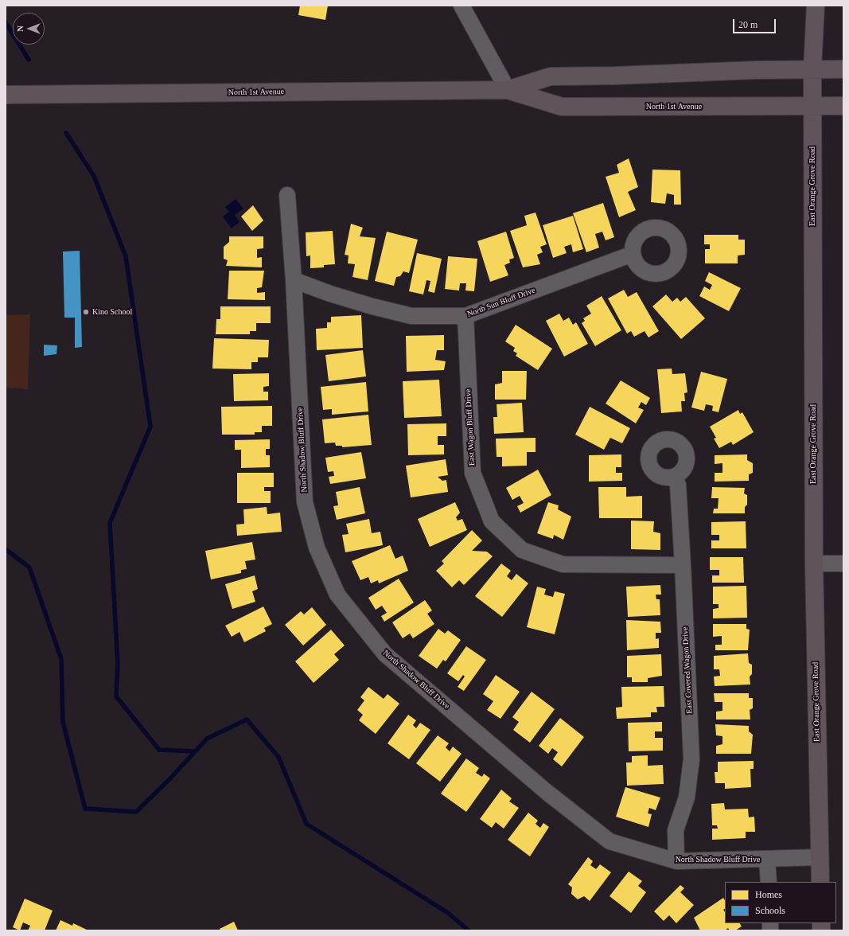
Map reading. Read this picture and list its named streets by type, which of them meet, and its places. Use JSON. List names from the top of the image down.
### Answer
{
  "streets": {
    "main road": ["North 1st Avenue", "East Orange Grove Road"],
    "street": [
      "North Sun Bluff Drive",
      "East Wagon Bluff Drive",
      "North Shadow Bluff Drive",
      "East Covered Wagon Drive"
    ]
  },
  "crossings": [
    ["North 1st Avenue", "East Orange Grove Road"],
    ["East Orange Grove Road", "North Shadow Bluff Drive"],
    ["North Sun Bluff Drive", "East Wagon Bluff Drive"],
    ["North Sun Bluff Drive", "North Shadow Bluff Drive"],
    ["East Wagon Bluff Drive", "East Covered Wagon Drive"],
    ["North Shadow Bluff Drive", "East Covered Wagon Drive"]
  ],
  "places": ["Kino School"],
  "legend": ["Homes", "Schools"],
  "scale_bar": "20 m",
  "north": "left"
}
